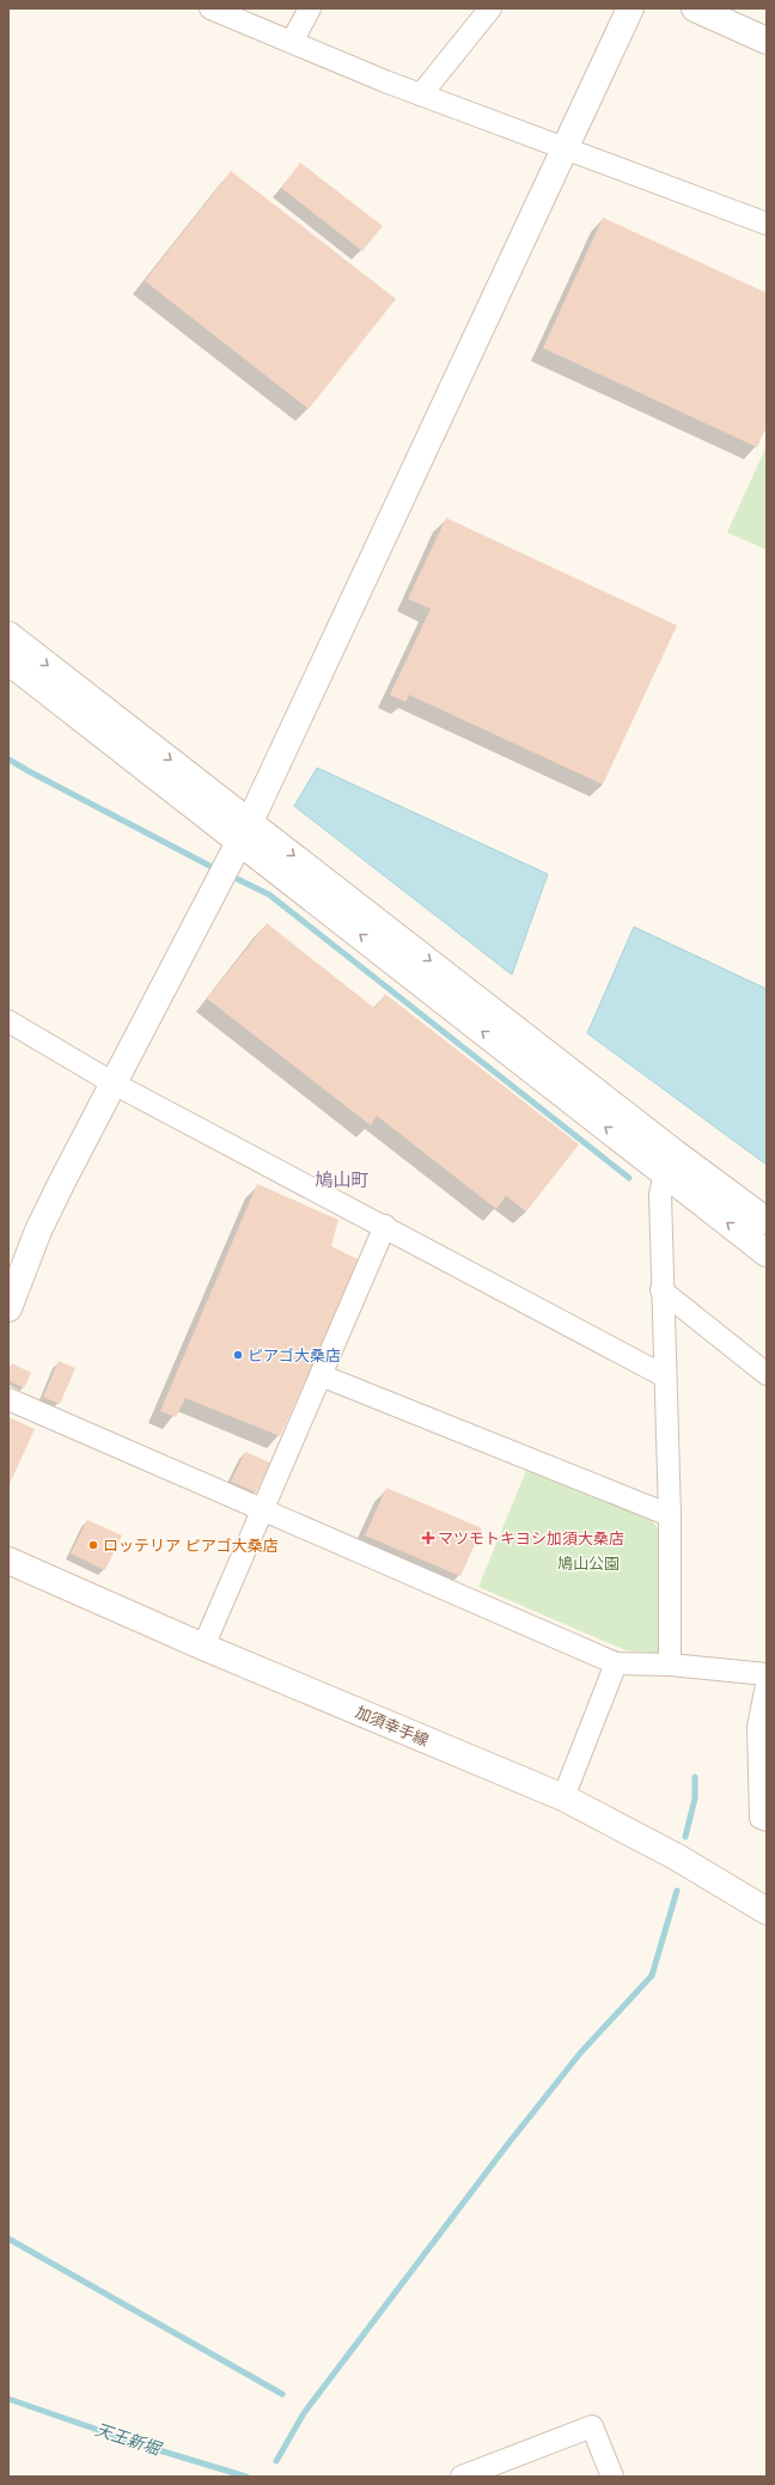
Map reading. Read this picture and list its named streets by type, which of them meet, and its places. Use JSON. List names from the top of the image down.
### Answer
{
  "streets": {
    "street": ["加須幸手線"]
  },
  "districts": ["鳩山町"],
  "water": ["天王新堀"],
  "parks": ["鳩山公園"],
  "places": {
    "other": ["ピアゴ大桑店", "ロッテリア ピアゴ大桑店"],
    "health": ["マツモトキヨシ加須大桑店"]
  }
}
